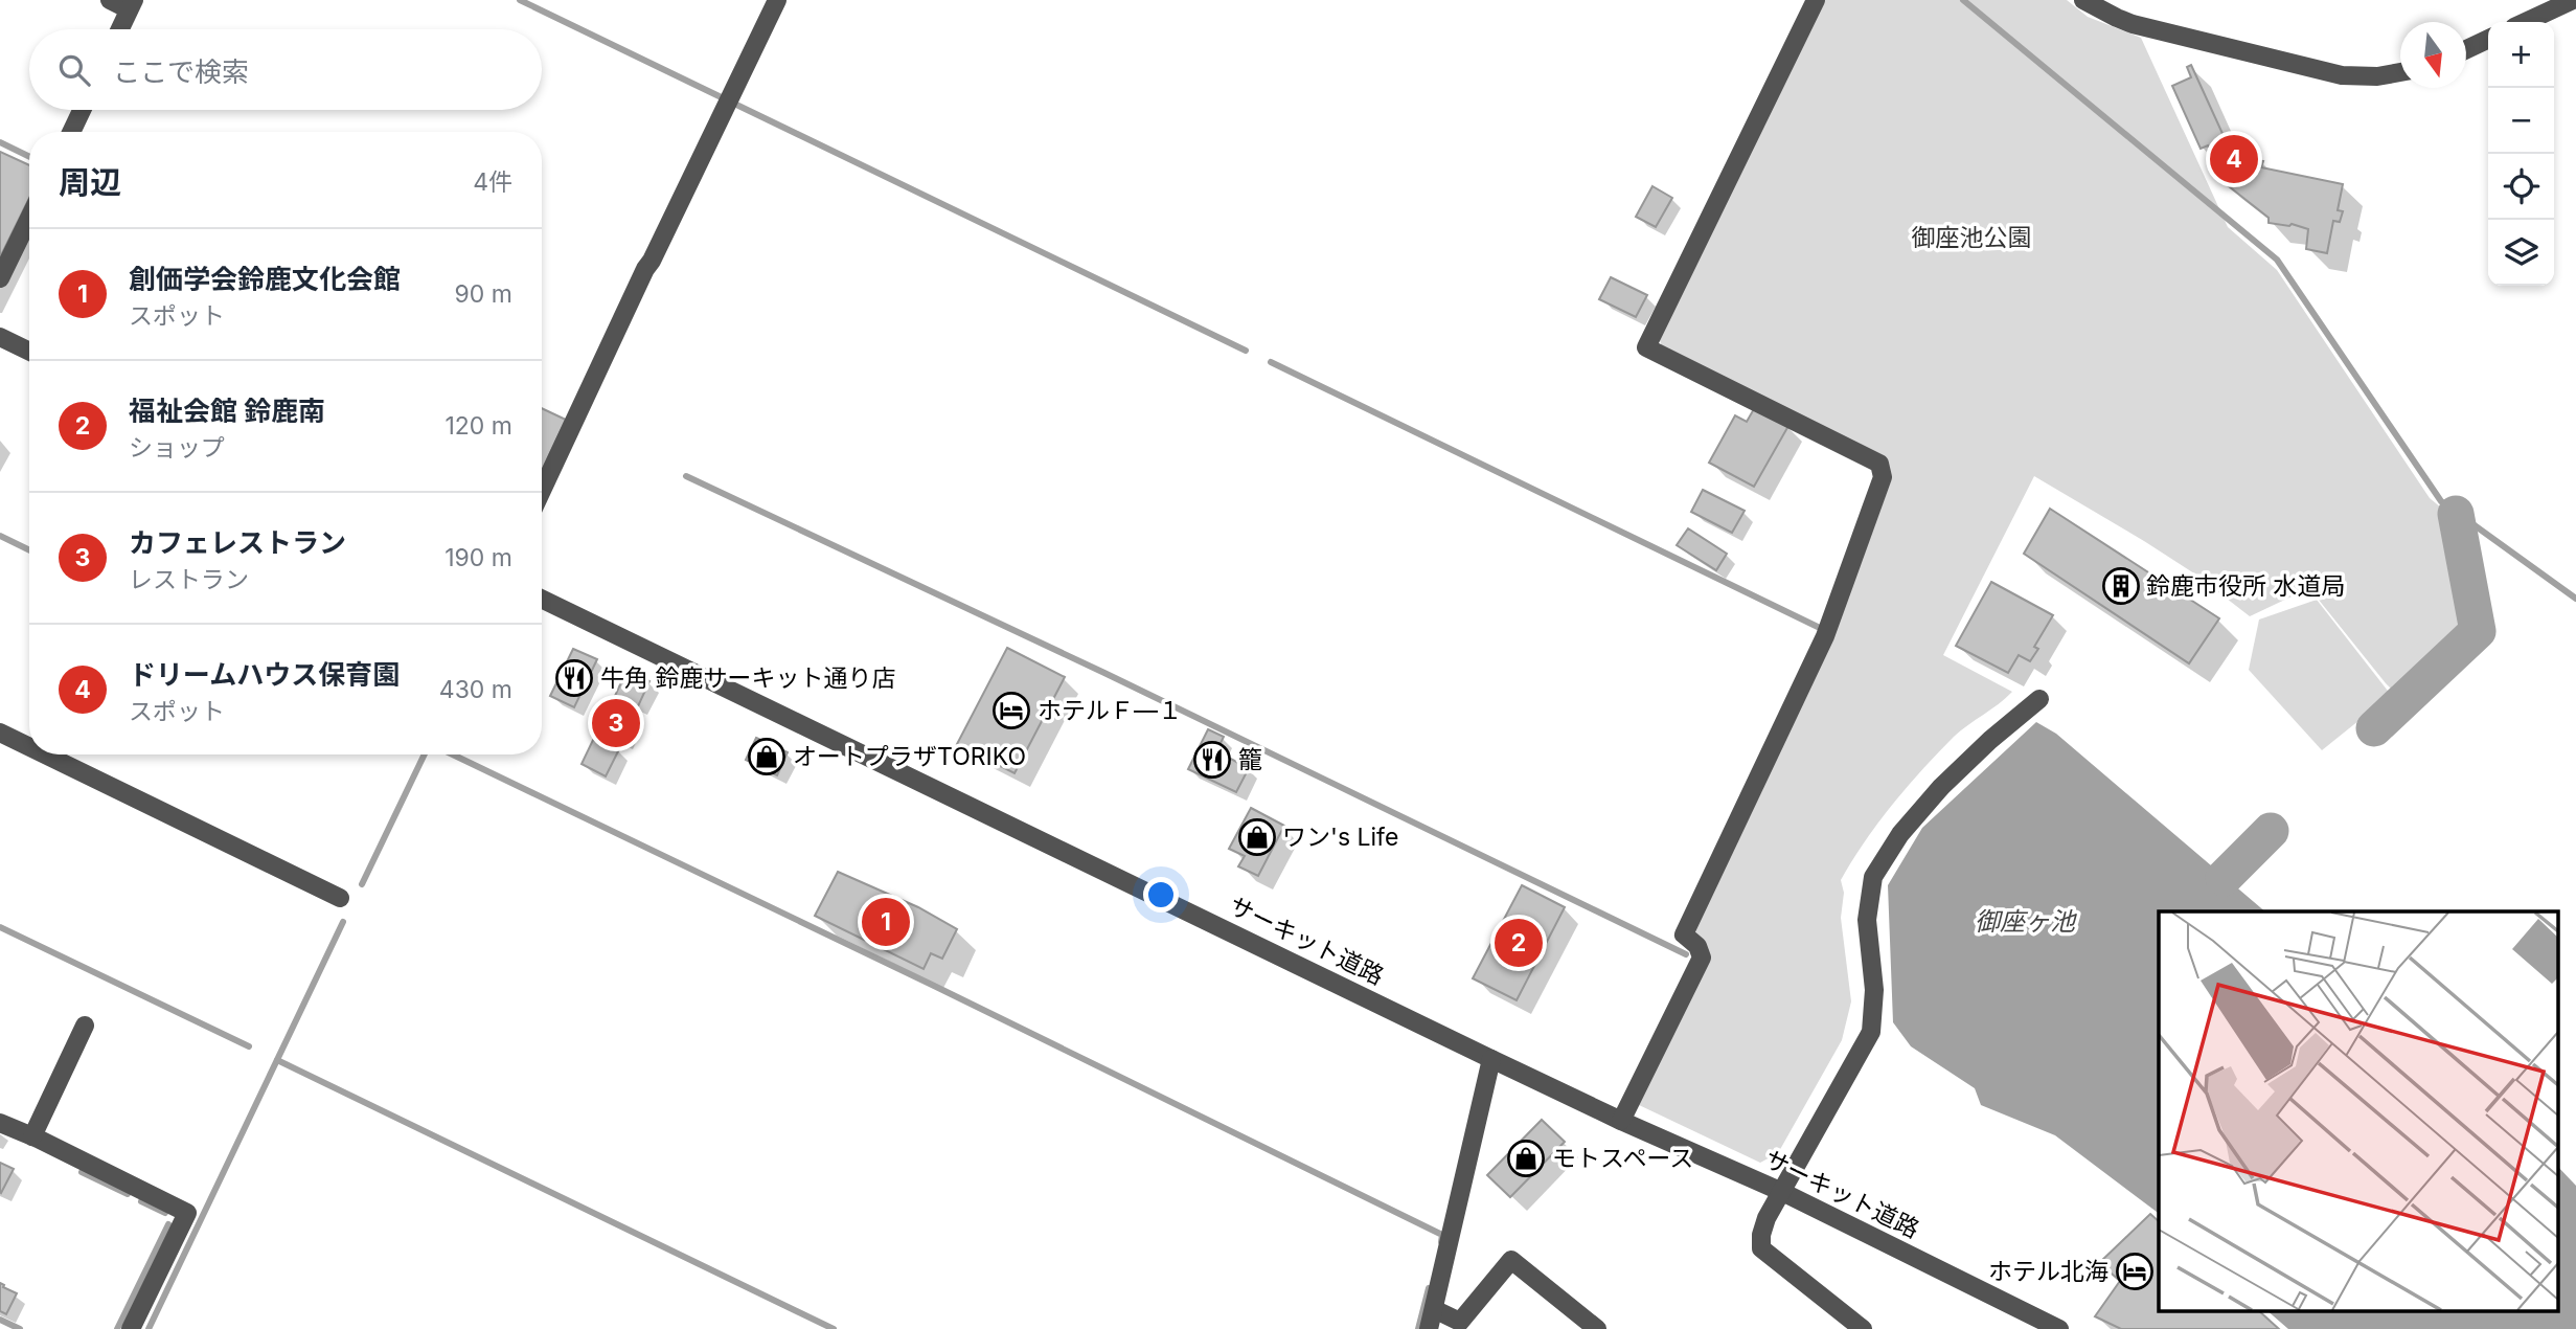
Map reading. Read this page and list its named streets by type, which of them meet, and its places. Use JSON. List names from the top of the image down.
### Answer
{
  "streets": {
    "street": ["サーキット道路"]
  },
  "water": ["御座ヶ池"],
  "parks": ["御座池公園"],
  "places": {
    "building": ["鈴鹿市役所 水道局"],
    "restaurant": ["牛角 鈴鹿サーキット通り店", "籠"],
    "hotel": ["ホテルＦ―１", "ホテル北海"],
    "shop": ["オートプラザTORIKO", "ワン's Life", "モトスペース"]
  },
  "north": "bottom",
  "page": {
    "map_buttons": ["+", "−"],
    "search": "ここで検索",
    "pins": [
      "4",
      "3",
      "1",
      "2"
    ],
    "heading": ["周辺", "4件"],
    "list": [
      {
        "mark": "1",
        "name": "創価学会鈴鹿文化会館",
        "note": "スポット",
        "value": "90 m"
      },
      {
        "mark": "2",
        "name": "福祉会館 鈴鹿南",
        "note": "ショップ",
        "value": "120 m"
      },
      {
        "mark": "3",
        "name": "カフェレストラン",
        "note": "レストラン",
        "value": "190 m"
      },
      {
        "mark": "4",
        "name": "ドリームハウス保育園",
        "note": "スポット",
        "value": "430 m"
      }
    ]
  }
}
